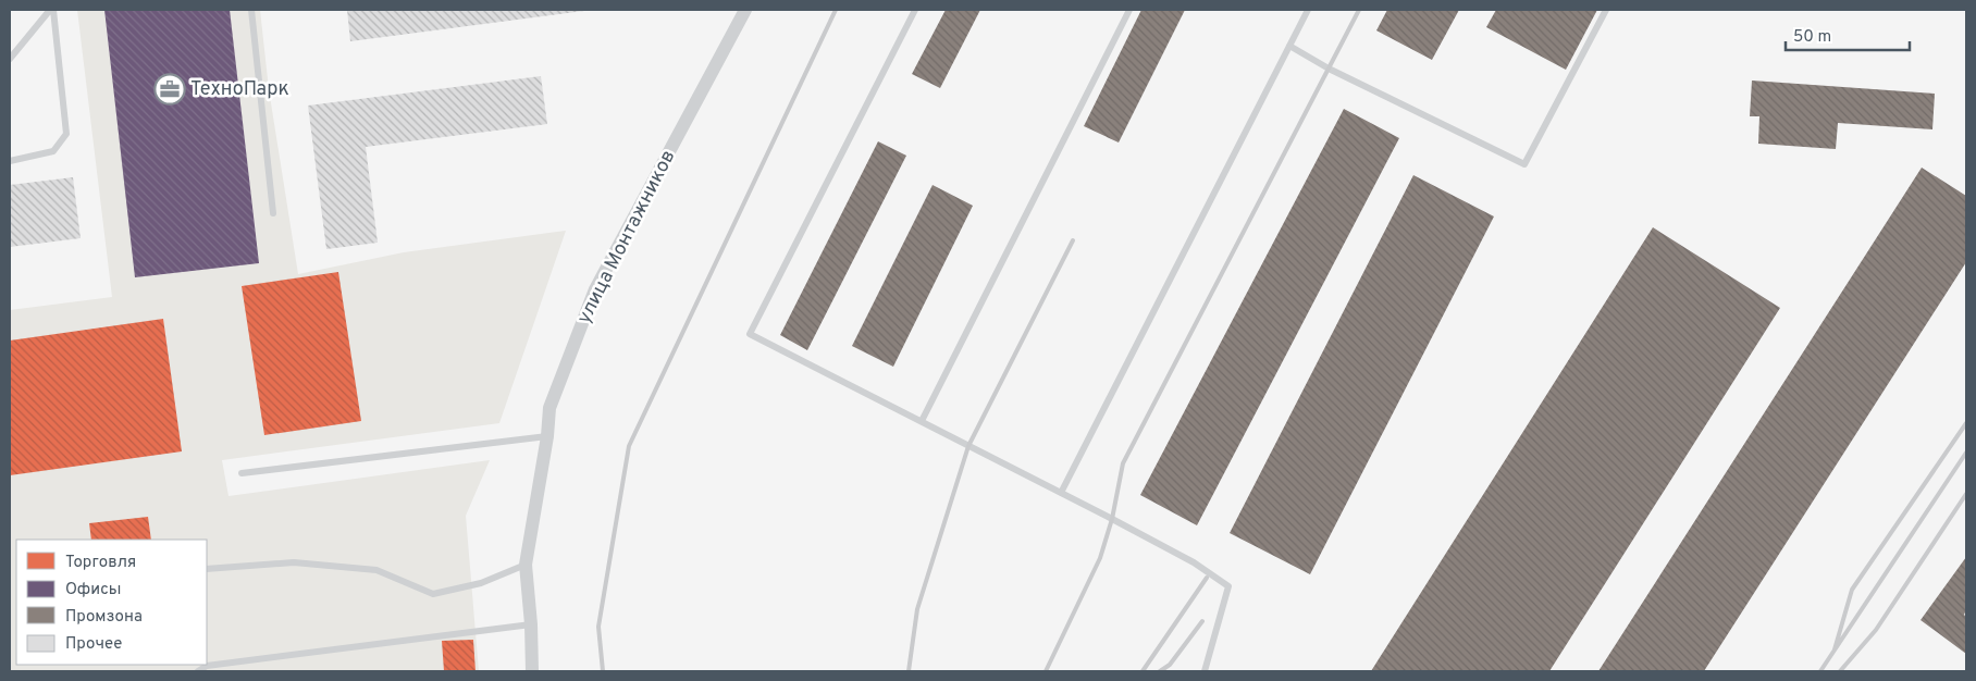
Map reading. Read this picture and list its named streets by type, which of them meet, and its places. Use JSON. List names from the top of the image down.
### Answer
{
  "streets": {
    "street": ["улица Монтажников"]
  },
  "places": {
    "office": ["ТехноПарк"]
  },
  "legend": [
    "Торговля",
    "Офисы",
    "Промзона",
    "Прочее"
  ],
  "scale_bar": "50 m"
}
